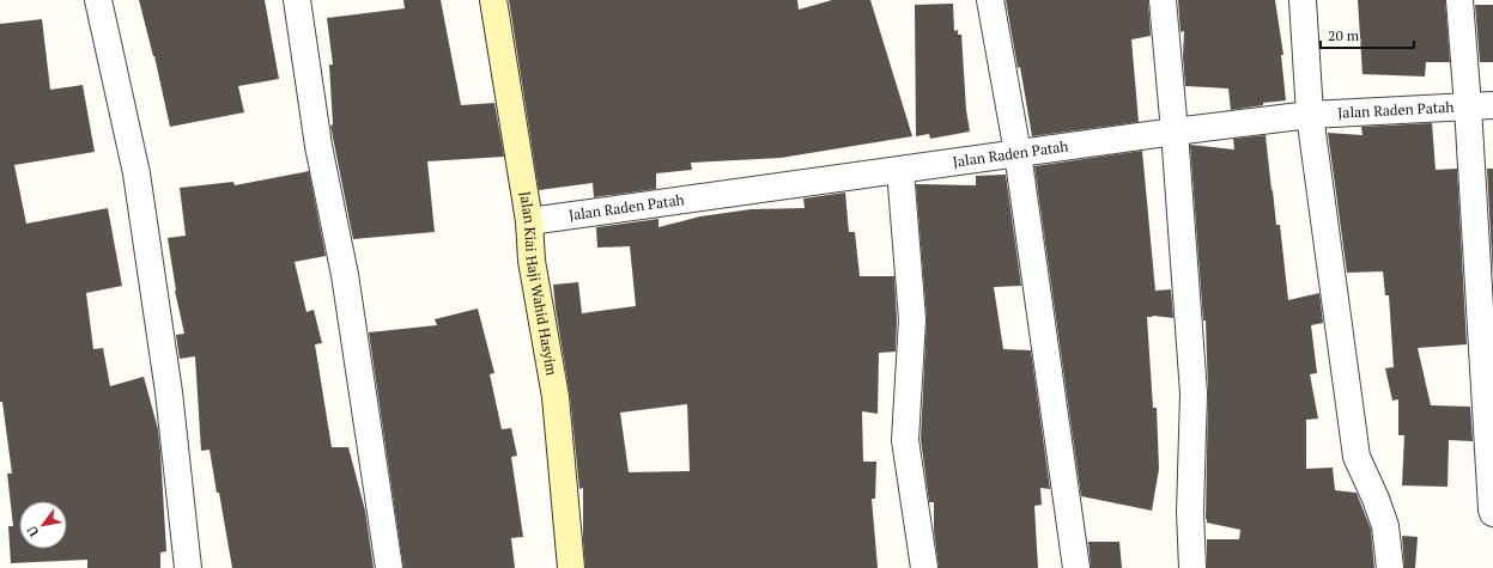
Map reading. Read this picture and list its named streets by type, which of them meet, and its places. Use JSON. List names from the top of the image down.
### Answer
{
  "streets": {
    "street": ["Jalan Raden Patah", "Jalan Kiai Haji Wahid Hasyim"]
  },
  "crossings": [
    ["Jalan Raden Patah", "Jalan Kiai Haji Wahid Hasyim"]
  ],
  "scale_bar": "20 m",
  "north": "bottom left"
}
